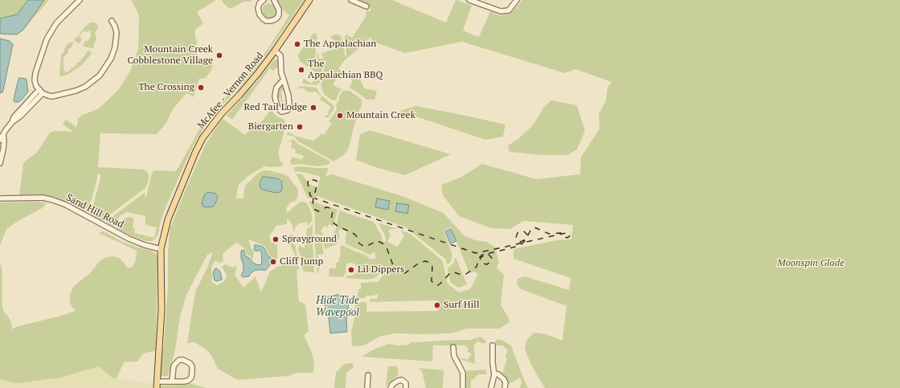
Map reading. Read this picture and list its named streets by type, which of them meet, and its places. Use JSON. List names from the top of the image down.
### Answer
{
  "streets": {
    "main road": ["McAfee - Vernon Road"],
    "street": ["Sand Hill Road"]
  },
  "crossings": [
    ["McAfee - Vernon Road", "Sand Hill Road"]
  ],
  "water": ["Hide Tide Wavepool"],
  "parks": ["Moonspin Glade"],
  "places": [
    "The Appalachian",
    "Mountain Creek Cobblestone Village",
    "The Appalachian BBQ",
    "The Crossing",
    "Red Tail Lodge",
    "Mountain Creek",
    "Biergarten",
    "Sprayground",
    "Cliff Jump",
    "Lil Dippers",
    "Surf Hill"
  ]
}
